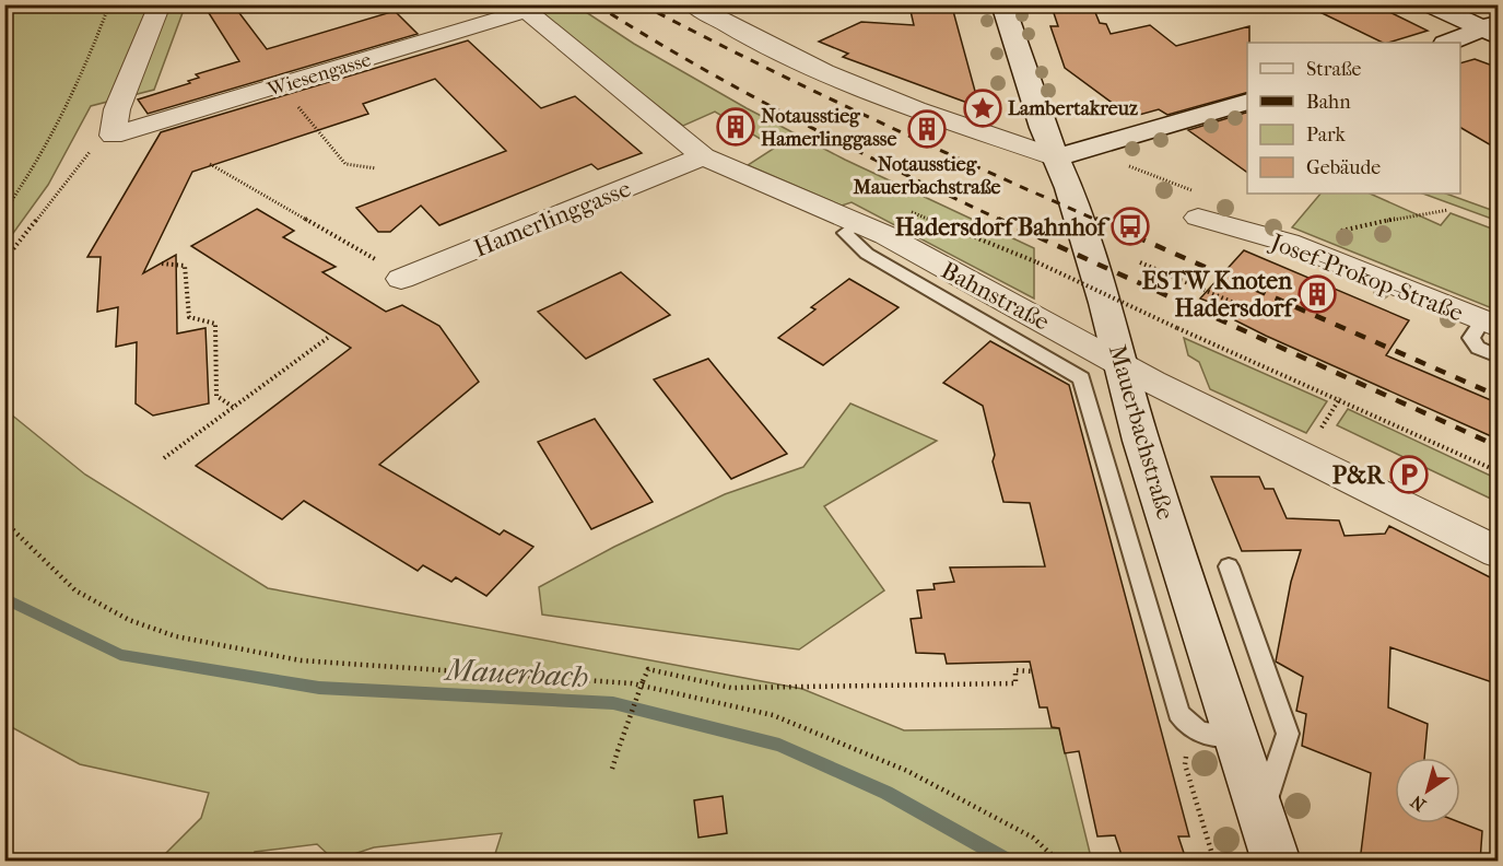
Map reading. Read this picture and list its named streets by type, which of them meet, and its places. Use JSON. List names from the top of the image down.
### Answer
{
  "streets": {
    "main road": ["Mauerbachstraße"],
    "street": [
      "Wiesengasse",
      "Hamerlinggasse",
      "Josef-Prokop-Straße",
      "Bahnstraße"
    ]
  },
  "crossings": [
    ["Wiesengasse", "Bahnstraße"],
    ["Hamerlinggasse", "Bahnstraße"],
    ["Bahnstraße", "Mauerbachstraße"]
  ],
  "water": ["Mauerbach"],
  "places": {
    "place": ["Lambertakreuz"],
    "building": ["Notausstieg Hamerlinggasse", "Notausstieg Mauerbachstraße", "ESTW Knoten Hadersdorf"],
    "bus stop": ["Hadersdorf Bahnhof"],
    "parking": ["P&R"]
  },
  "legend": [
    "Straße",
    "Bahn",
    "Park",
    "Gebäude"
  ],
  "north": "bottom left"
}
